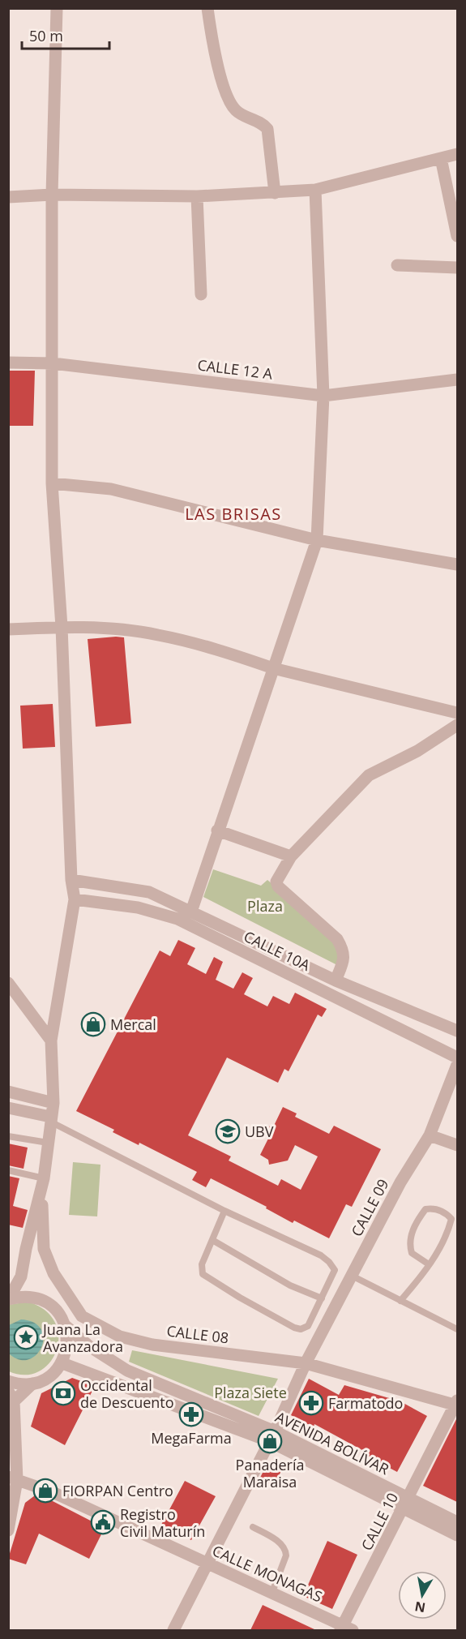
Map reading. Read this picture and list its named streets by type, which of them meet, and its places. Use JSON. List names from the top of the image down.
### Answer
{
  "streets": {
    "street": [
      "CALLE 12 A",
      "CALLE 10A",
      "CALLE 09",
      "CALLE 08",
      "AVENIDA BOLÍVAR",
      "CALLE 10",
      "CALLE MONAGAS"
    ]
  },
  "crossings": [
    ["CALLE 09", "CALLE 08"],
    ["CALLE 09", "AVENIDA BOLÍVAR"],
    ["CALLE 09", "CALLE MONAGAS"],
    ["CALLE 08", "CALLE 10"],
    ["AVENIDA BOLÍVAR", "CALLE 10"],
    ["CALLE 10", "CALLE MONAGAS"]
  ],
  "districts": ["LAS BRISAS"],
  "parks": ["Plaza", "Plaza Siete"],
  "places": {
    "shop": ["Mercal", "Panadería Maraisa", "FIORPAN Centro"],
    "school or university": ["UBV"],
    "place": ["Juana La Avanzadora"],
    "bank": ["Occidental de Descuento"],
    "pharmacy": ["Farmatodo", "MegaFarma"],
    "public building": ["Registro Civil Maturín"]
  },
  "scale_bar": "50 m",
  "north": "bottom"
}
